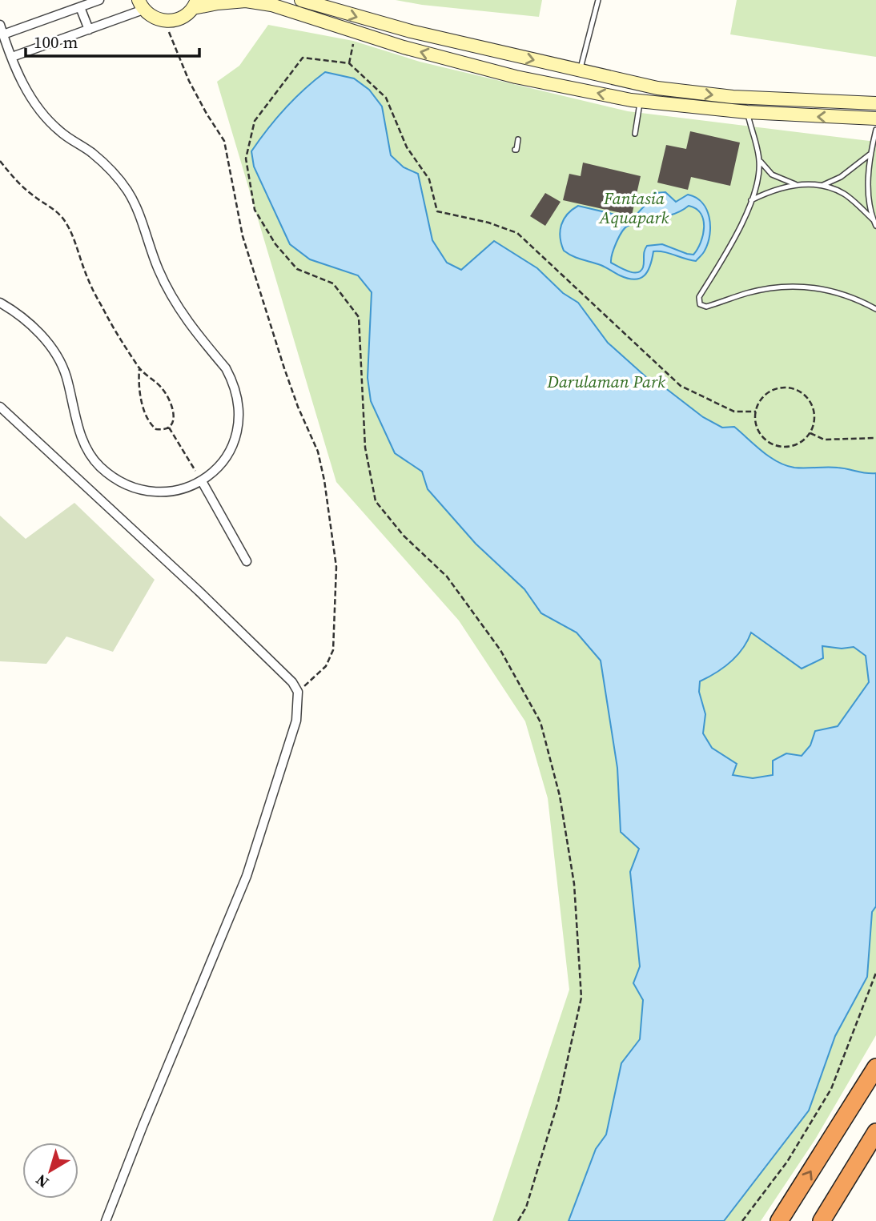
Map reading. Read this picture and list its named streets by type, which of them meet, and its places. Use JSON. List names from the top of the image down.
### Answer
{
  "parks": ["Fantasia Aquapark", "Darulaman Park"],
  "scale_bar": "100 m",
  "north": "bottom left"
}
